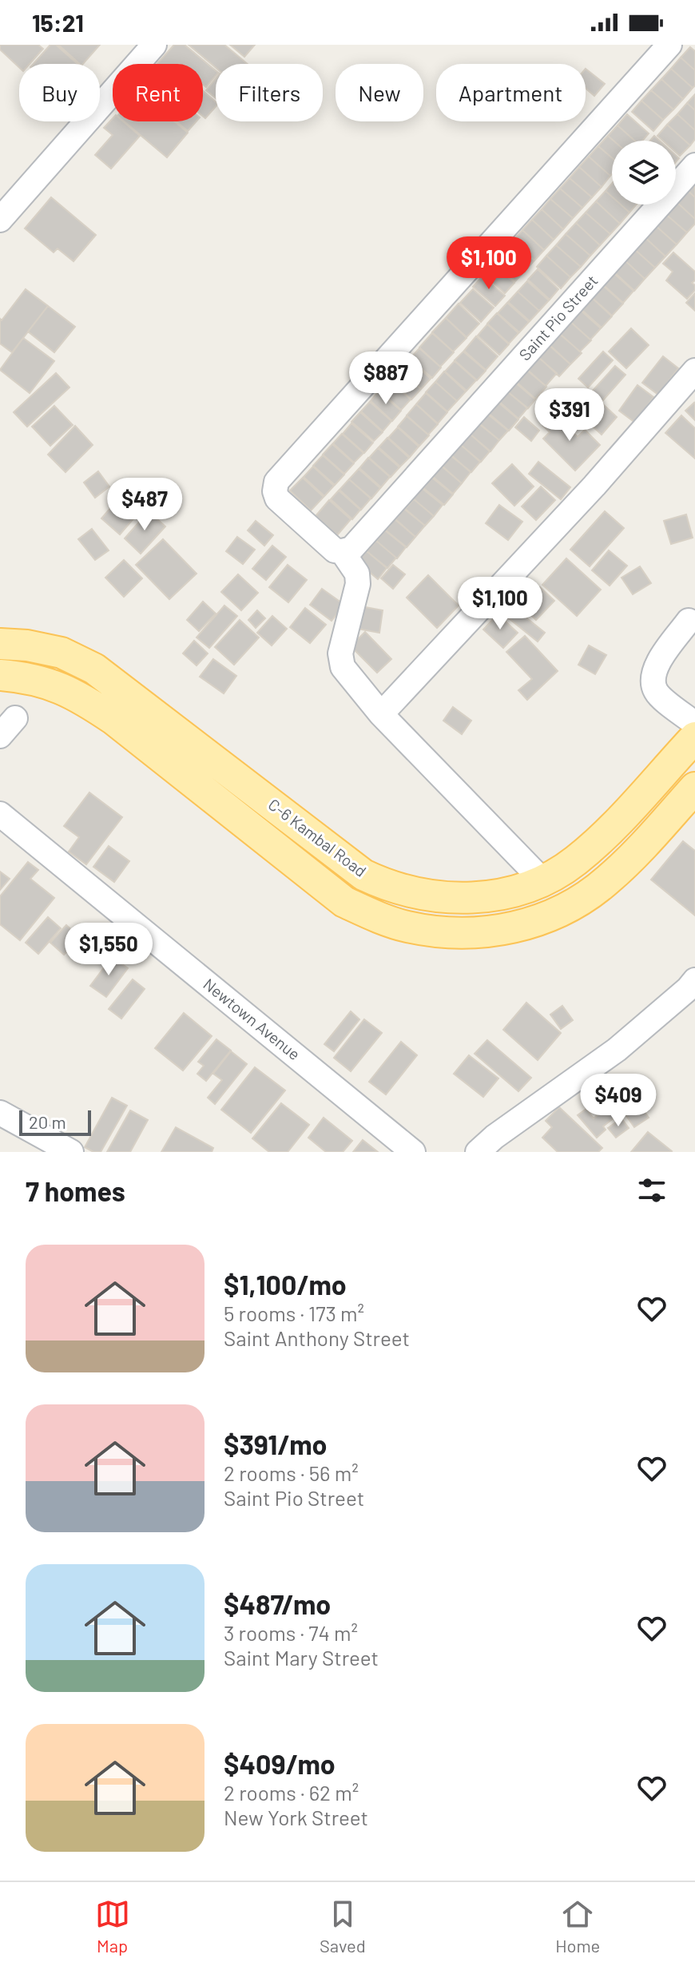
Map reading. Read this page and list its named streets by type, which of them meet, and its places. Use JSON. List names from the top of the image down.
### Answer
{
  "streets": {
    "main road": ["C-6 Kambal Road"],
    "street": ["Saint Pio Street", "Newtown Avenue"]
  },
  "scale_bar": "20 m",
  "page": {
    "status": "15:21",
    "chip": [
      "Buy",
      "Rent",
      "Filters",
      "New",
      "Apartment"
    ],
    "price": [
      "$1,100",
      "$887",
      "$391",
      "$487",
      "$1,100",
      "$1,550",
      "$409"
    ],
    "scale": "20 m",
    "heading": "7 homes",
    "list": [
      {
        "name": "$1,100/mo",
        "note": "5 rooms · 173 m² · Saint Anthony Street"
      },
      {
        "name": "$391/mo",
        "note": "2 rooms · 56 m² · Saint Pio Street"
      },
      {
        "name": "$487/mo",
        "note": "3 rooms · 74 m² · Saint Mary Street"
      },
      {
        "name": "$409/mo",
        "note": "2 rooms · 62 m² · New York Street"
      }
    ],
    "tabs": ["Map", "Saved", "Home"]
  }
}
